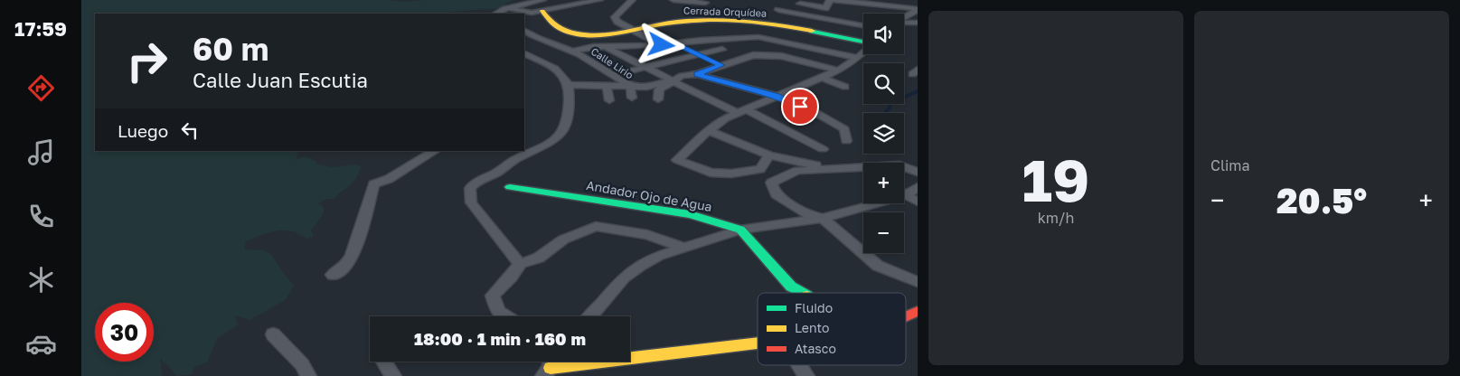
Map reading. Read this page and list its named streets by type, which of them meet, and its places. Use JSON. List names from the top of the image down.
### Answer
{
  "streets": {
    "street": ["Cerrada Orquídea", "Calle Lirio", "Andador Ojo de Agua"]
  },
  "legend": ["Fluido", "Lento", "Atasco"],
  "page": {
    "tabs": "17:59",
    "tile": [
      ["19", "km/h"],
      "Clima"
    ],
    "map_buttons": ["+", "−"],
    "turn": ["60 m", "Calle Juan Escutia"],
    "then": "Luego",
    "heat": ["−", "20.5°", "+"],
    "limit": "30",
    "trip": "18:00 · 1 min · 160 m"
  }
}
